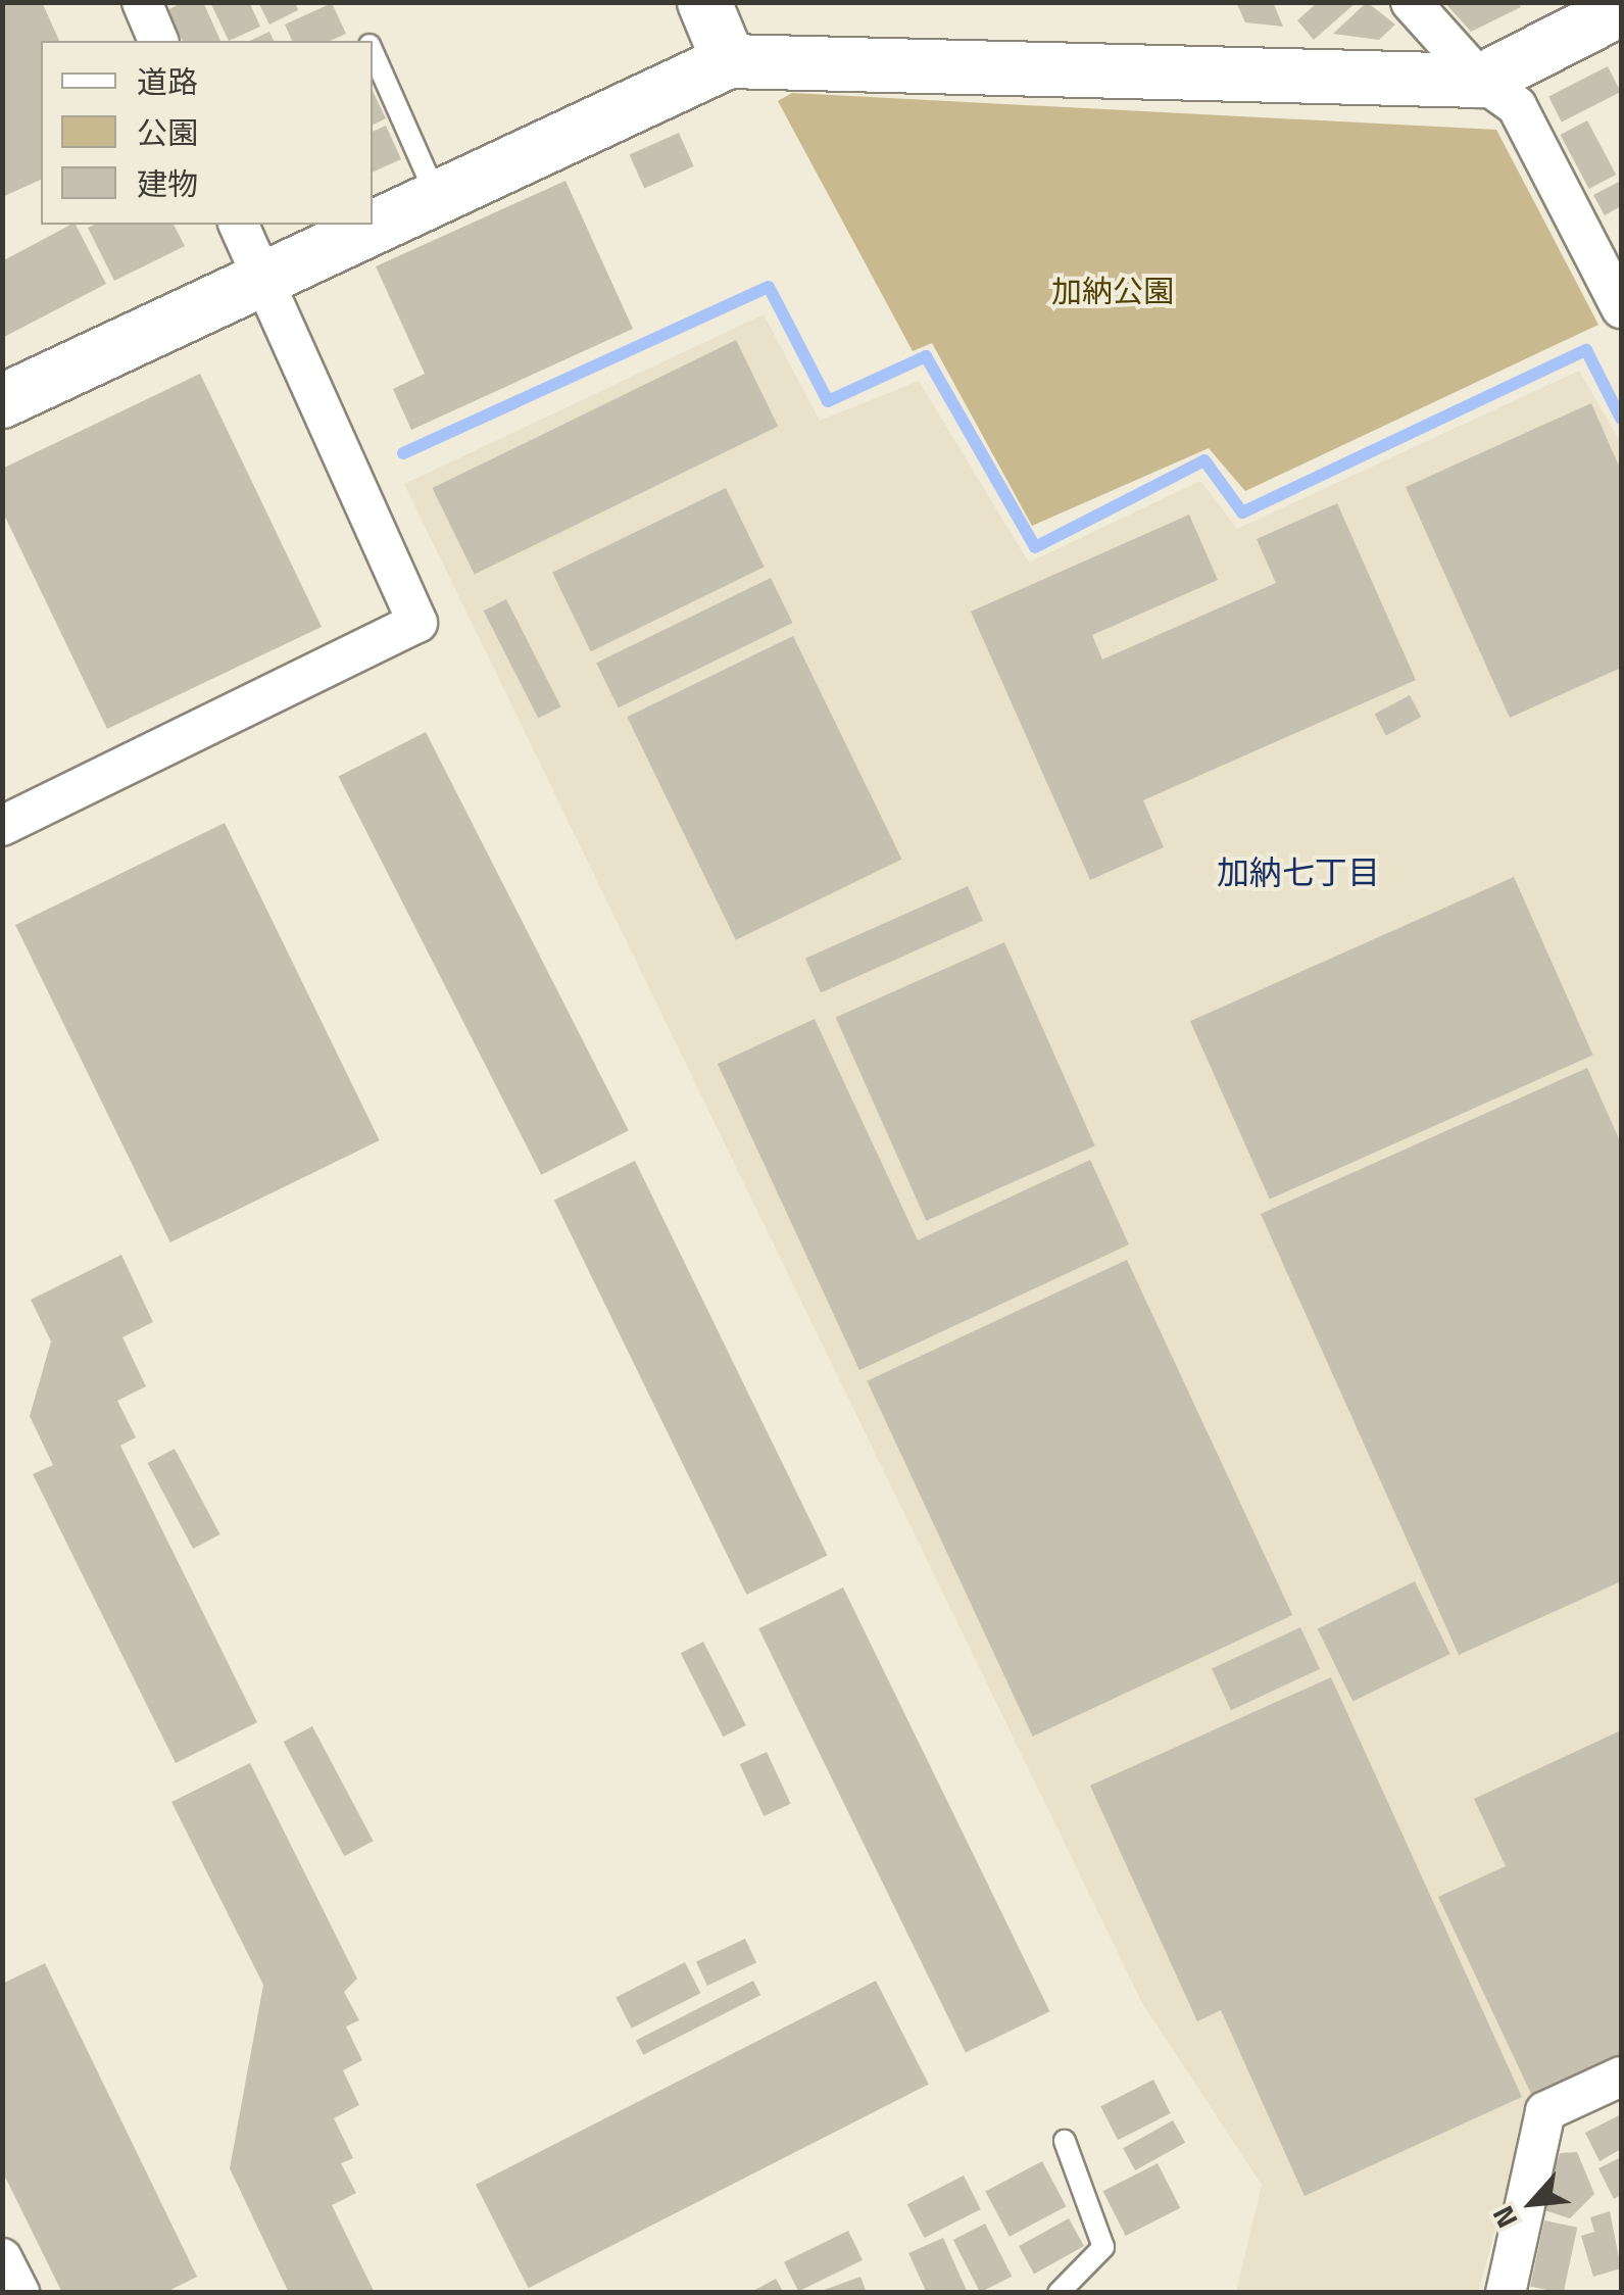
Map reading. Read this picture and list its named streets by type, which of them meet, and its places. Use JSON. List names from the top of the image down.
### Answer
{
  "districts": ["加納七丁目"],
  "parks": ["加納公園"],
  "legend": ["道路", "公園", "建物"],
  "north": "bottom left"
}
